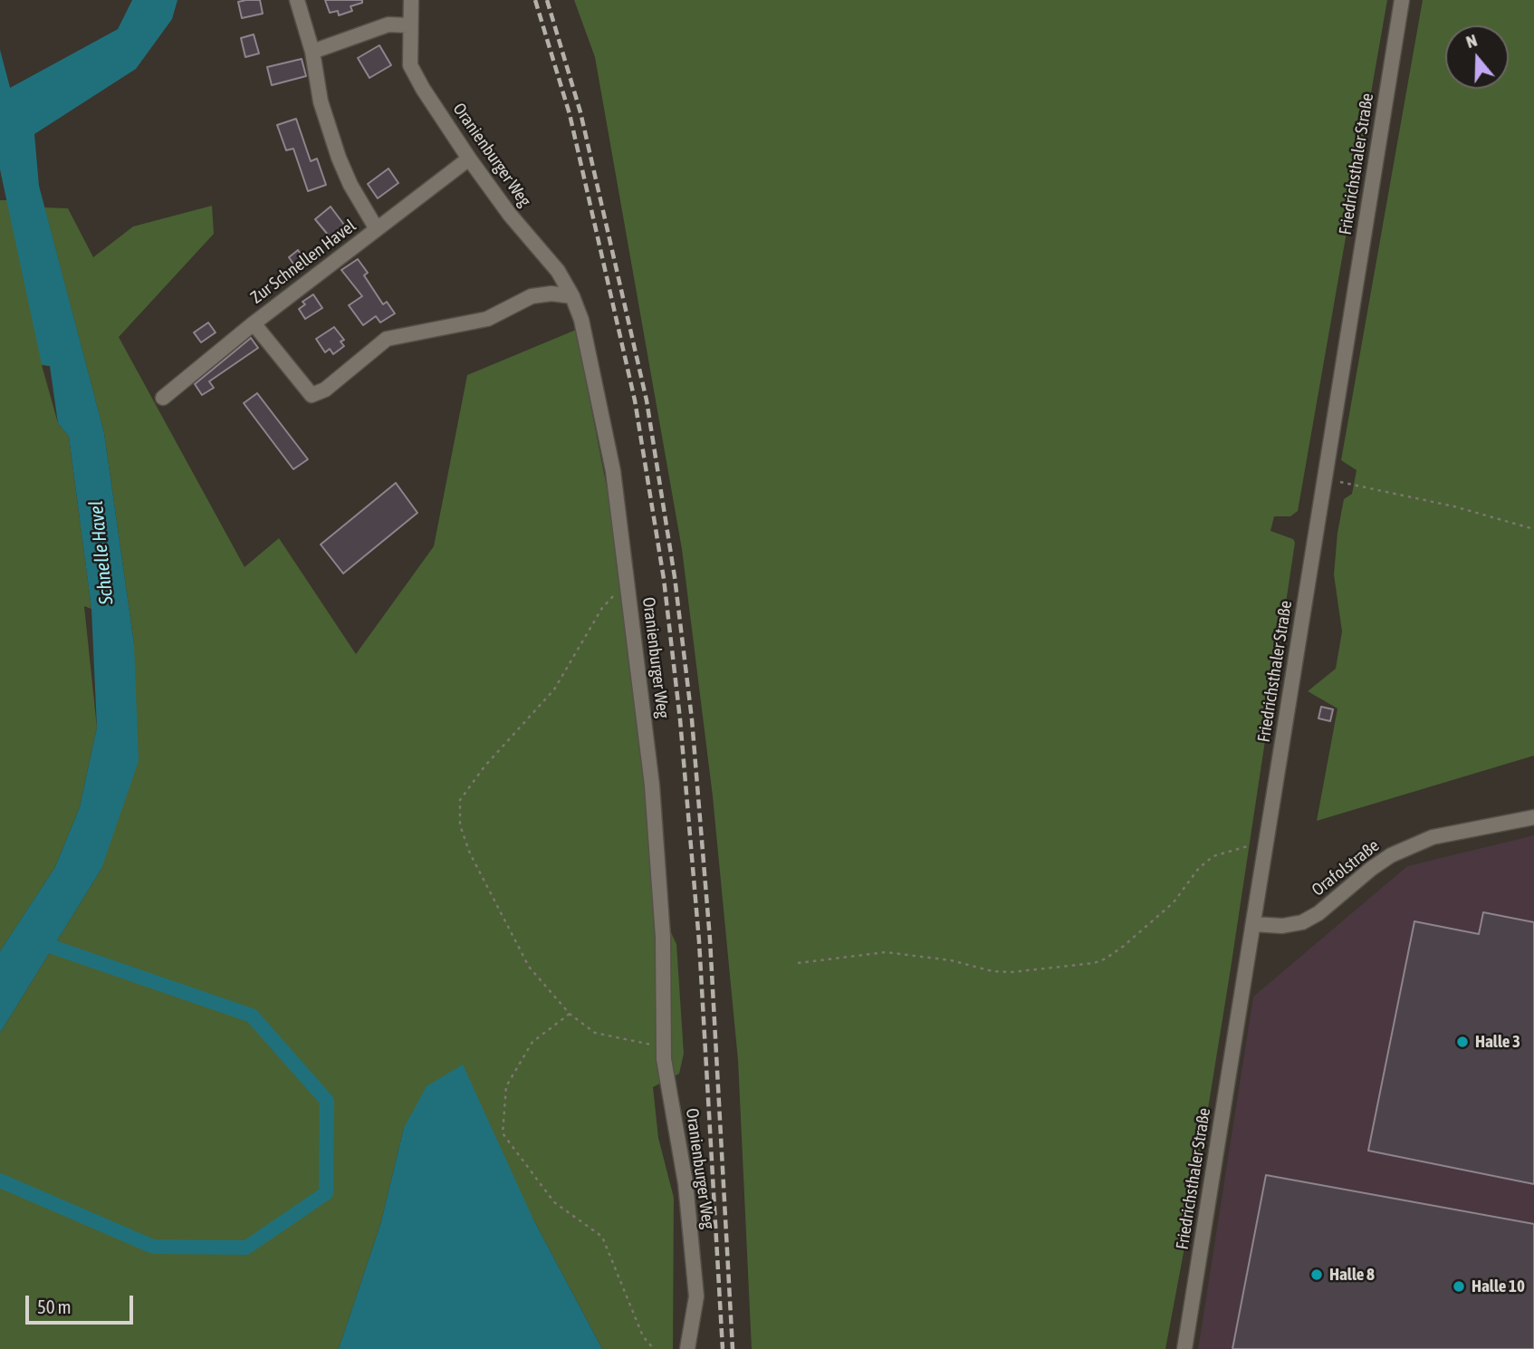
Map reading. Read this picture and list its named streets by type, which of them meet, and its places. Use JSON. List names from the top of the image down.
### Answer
{
  "streets": {
    "street": [
      "Oranienburger Weg",
      "Friedrichsthaler Straße",
      "Zur Schnellen Havel",
      "Orafolstraße"
    ]
  },
  "crossings": [
    ["Oranienburger Weg", "Zur Schnellen Havel"],
    ["Friedrichsthaler Straße", "Orafolstraße"]
  ],
  "water": ["Schnelle Havel"],
  "places": ["Halle 3", "Halle 8", "Halle 10"],
  "scale_bar": "50 m",
  "north": "top"
}
